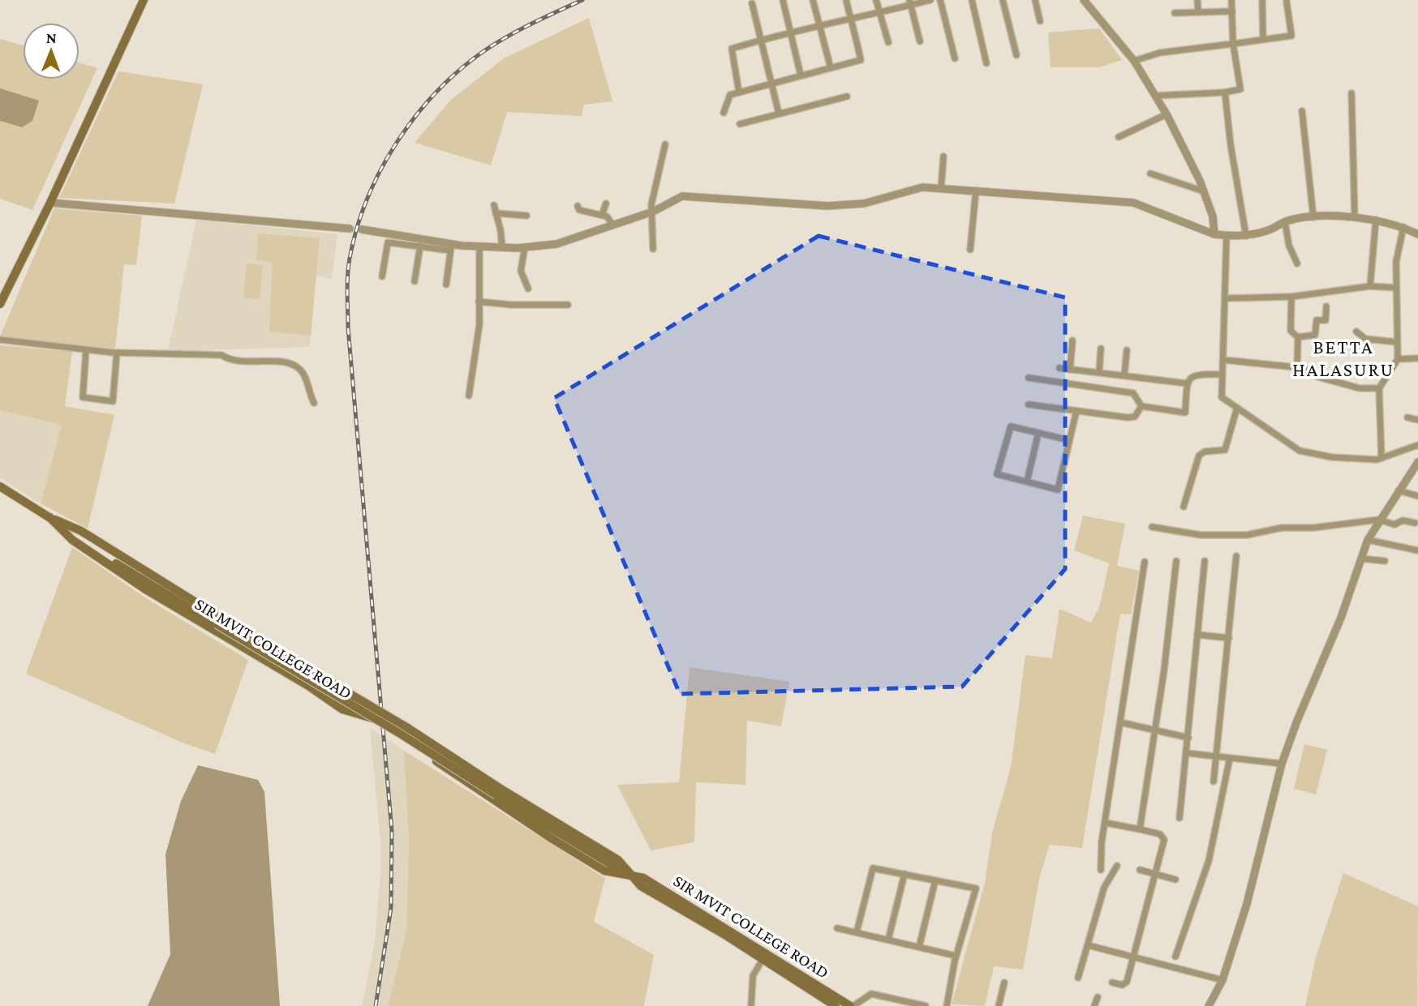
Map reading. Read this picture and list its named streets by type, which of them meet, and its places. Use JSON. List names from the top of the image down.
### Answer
{
  "streets": {
    "main road": ["SIR MVIT COLLEGE ROAD"]
  },
  "districts": ["BETTA HALASURU"],
  "north": "top"
}
